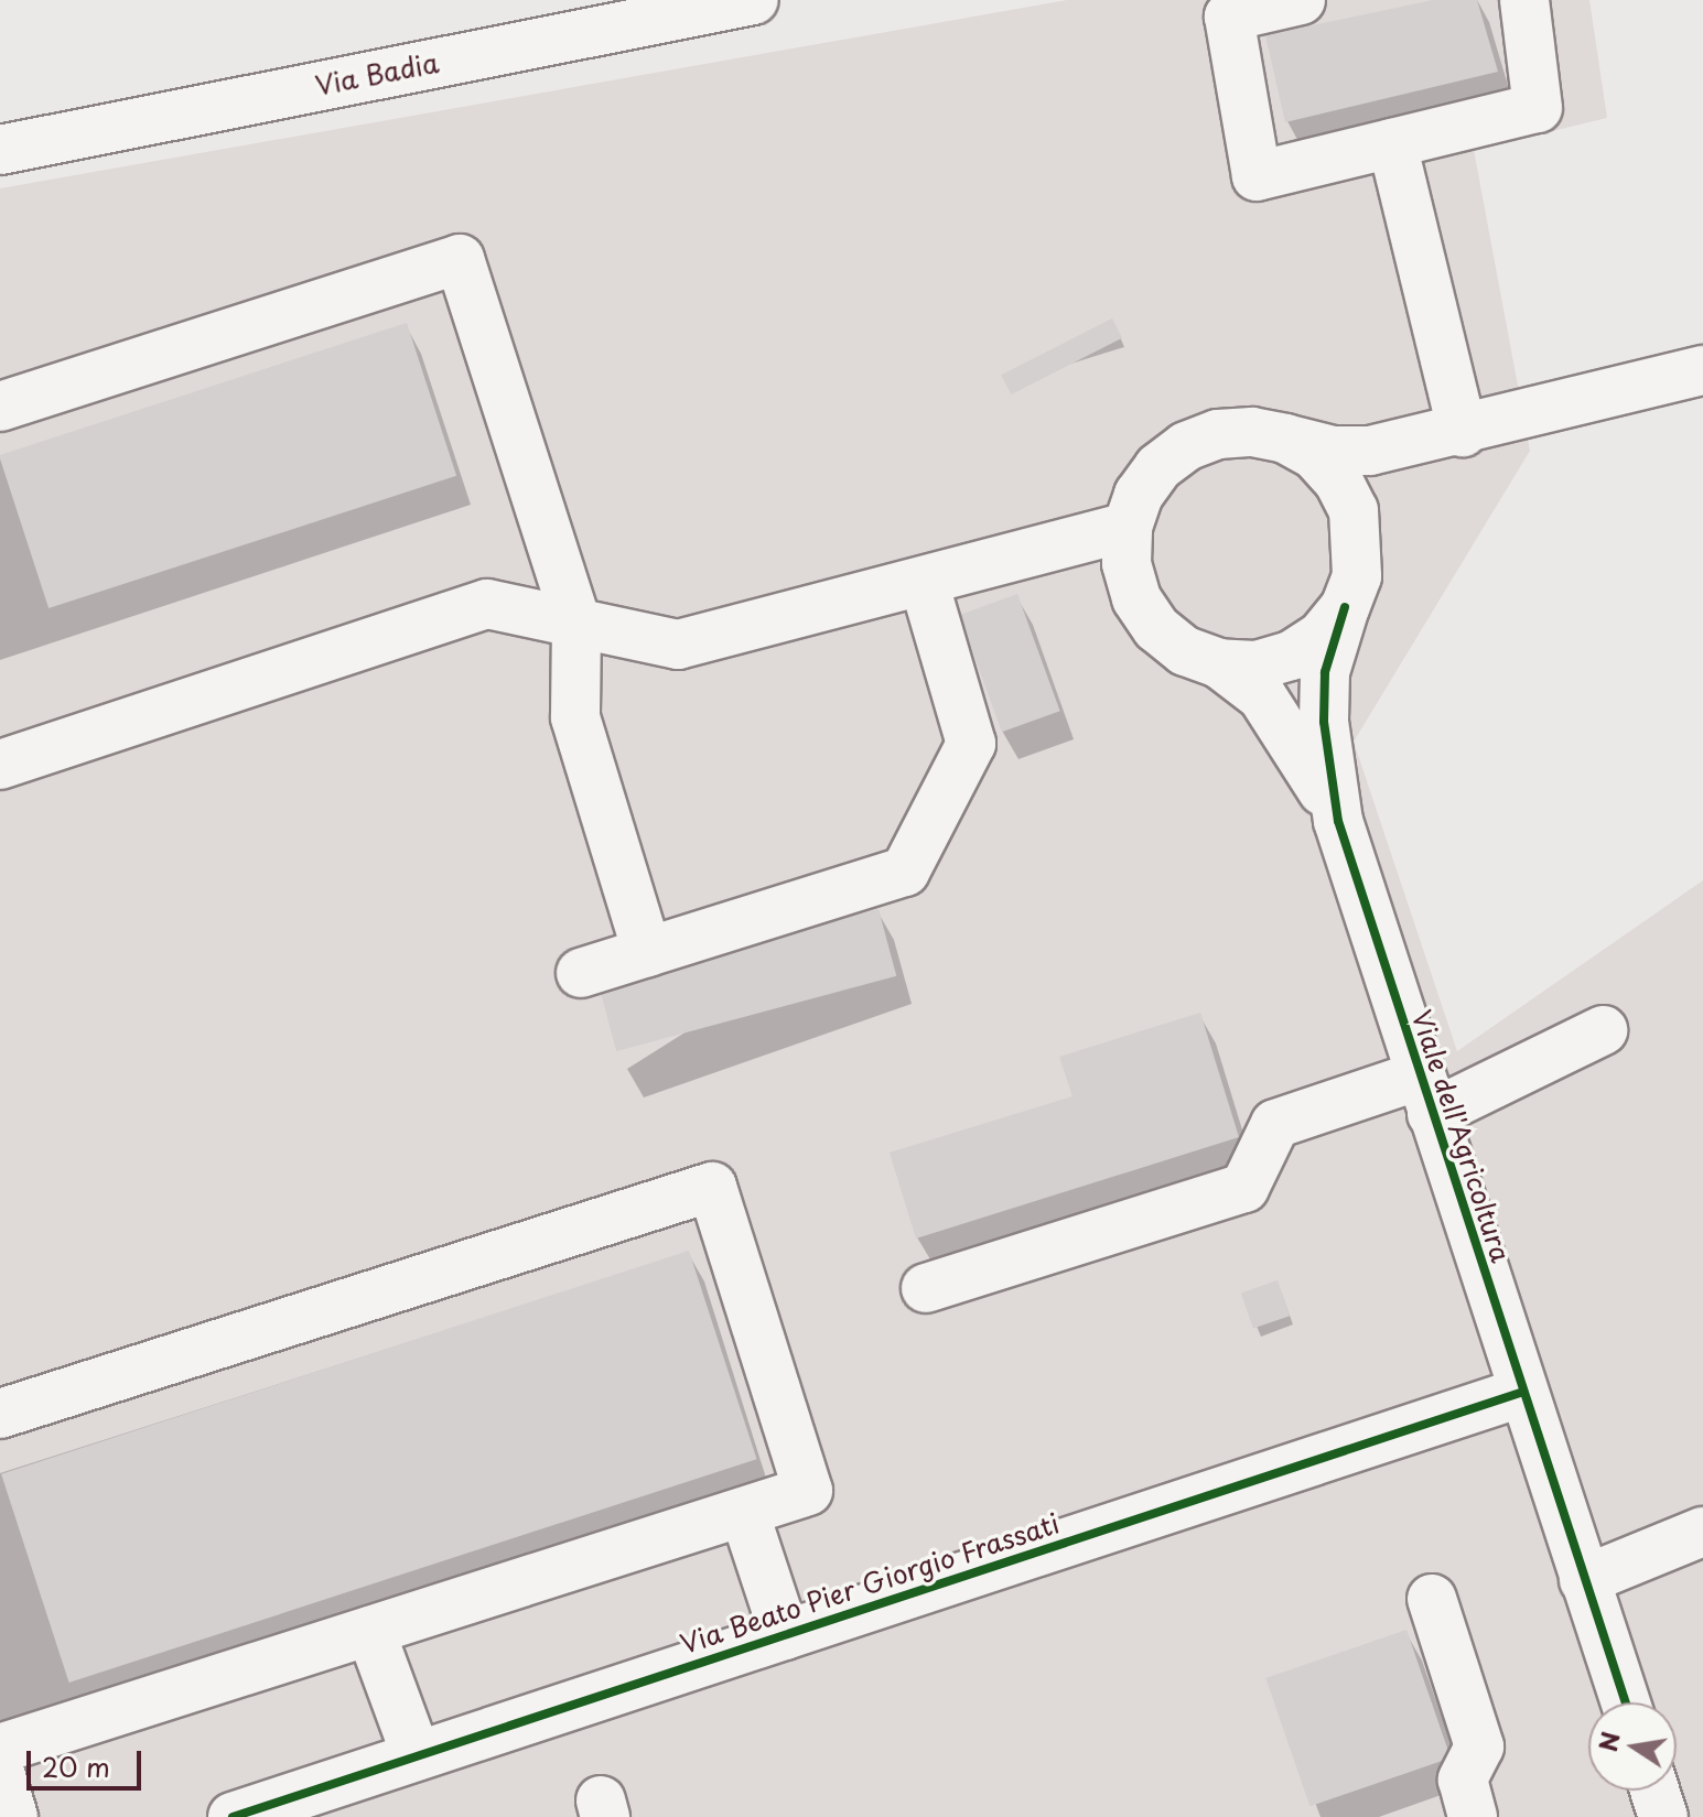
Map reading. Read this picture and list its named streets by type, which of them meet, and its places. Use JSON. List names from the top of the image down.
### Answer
{
  "streets": {
    "street": ["Via Badia", "Viale dell'Agricoltura", "Via Beato Pier Giorgio Frassati"]
  },
  "crossings": [
    ["Viale dell'Agricoltura", "Via Beato Pier Giorgio Frassati"]
  ],
  "scale_bar": "20 m",
  "north": "left"
}
